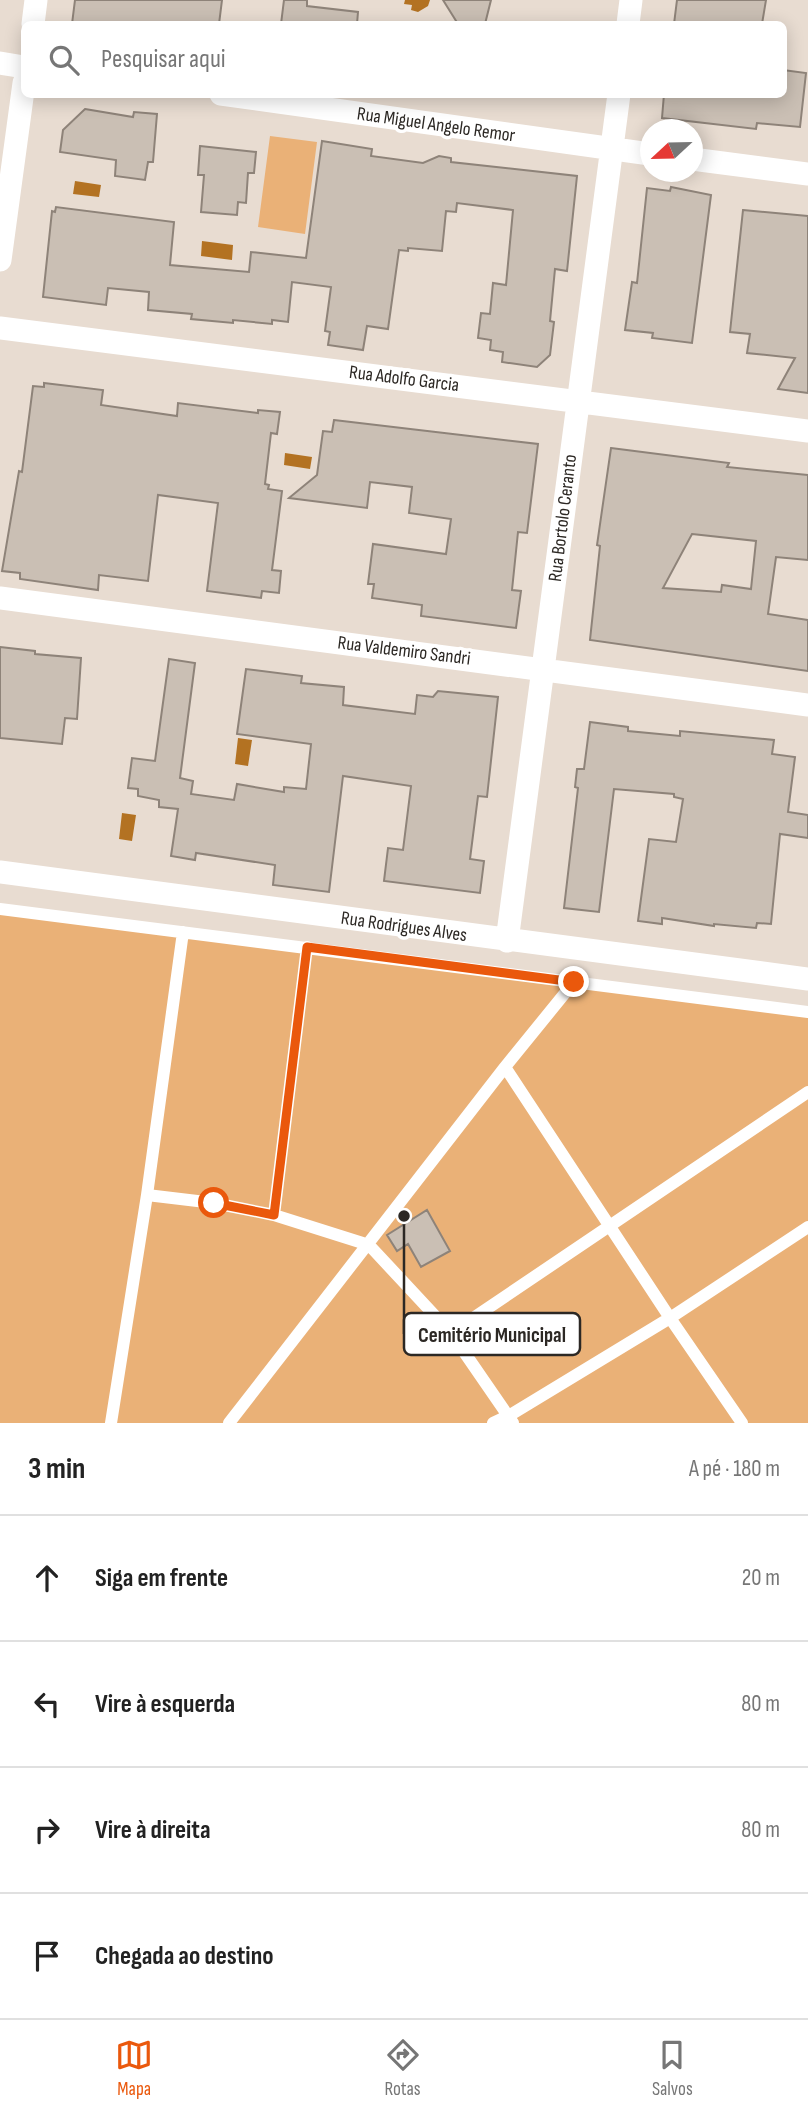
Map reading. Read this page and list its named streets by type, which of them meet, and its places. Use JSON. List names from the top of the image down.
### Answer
{
  "streets": {
    "street": [
      "Rua Miguel Angelo Remor",
      "Rua Adolfo Garcia",
      "Rua Bortolo Ceranto",
      "Rua Valdemiro Sandri",
      "Rua Rodrigues Alves"
    ]
  },
  "crossings": [
    ["Rua Miguel Angelo Remor", "Rua Bortolo Ceranto"],
    ["Rua Adolfo Garcia", "Rua Bortolo Ceranto"],
    ["Rua Bortolo Ceranto", "Rua Valdemiro Sandri"],
    ["Rua Bortolo Ceranto", "Rua Rodrigues Alves"]
  ],
  "places": ["Cemitério Municipal"],
  "north": "left",
  "page": {
    "search": "Pesquisar aqui",
    "heading": ["3 min", "A pé · 180 m"],
    "list": [
      ["Siga em frente", "20 m"],
      ["Vire à esquerda", "80 m"],
      ["Vire à direita", "80 m"],
      "Chegada ao destino"
    ],
    "nav": ["Mapa", "Rotas", "Salvos"]
  }
}
